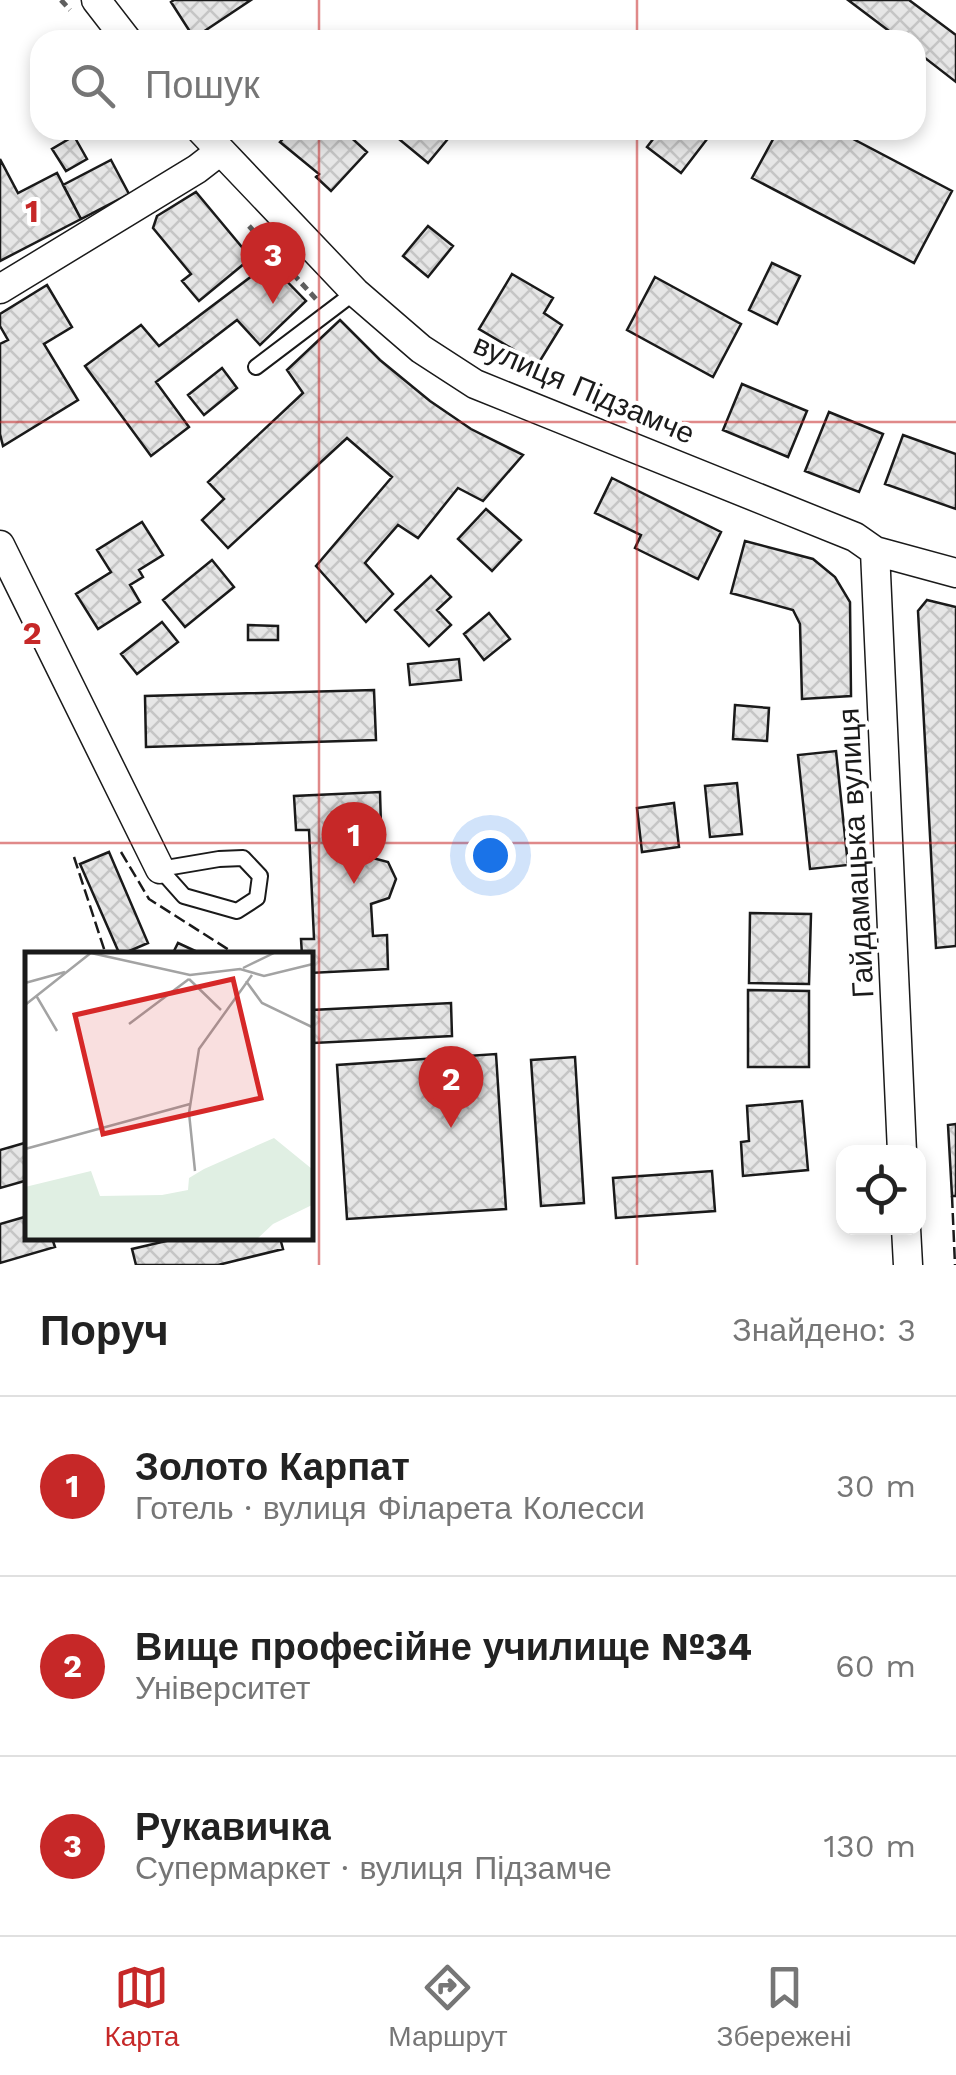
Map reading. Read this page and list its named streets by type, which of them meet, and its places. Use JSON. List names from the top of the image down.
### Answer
{
  "streets": {
    "street": ["вулиця Підзамче", "Гайдамацька вулиця"]
  },
  "crossings": [
    ["вулиця Підзамче", "Гайдамацька вулиця"]
  ],
  "page": {
    "search": "Пошук",
    "pins": ["3", "1", "2"],
    "heading": ["Поруч", "Знайдено: 3"],
    "list": [
      {
        "mark": "1",
        "name": "Золото Карпат",
        "note": "Готель · вулиця Філарета Колесси",
        "value": "30 m"
      },
      {
        "mark": "2",
        "name": "Вище професійне училище №34",
        "note": "Університет",
        "value": "60 m"
      },
      {
        "mark": "3",
        "name": "Рукавичка",
        "note": "Супермаркет · вулиця Підзамче",
        "value": "130 m"
      }
    ],
    "nav": ["Карта", "Маршрут", "Збережені"]
  },
  "grid": {
    "rows": ["1", "2"]
  }
}
